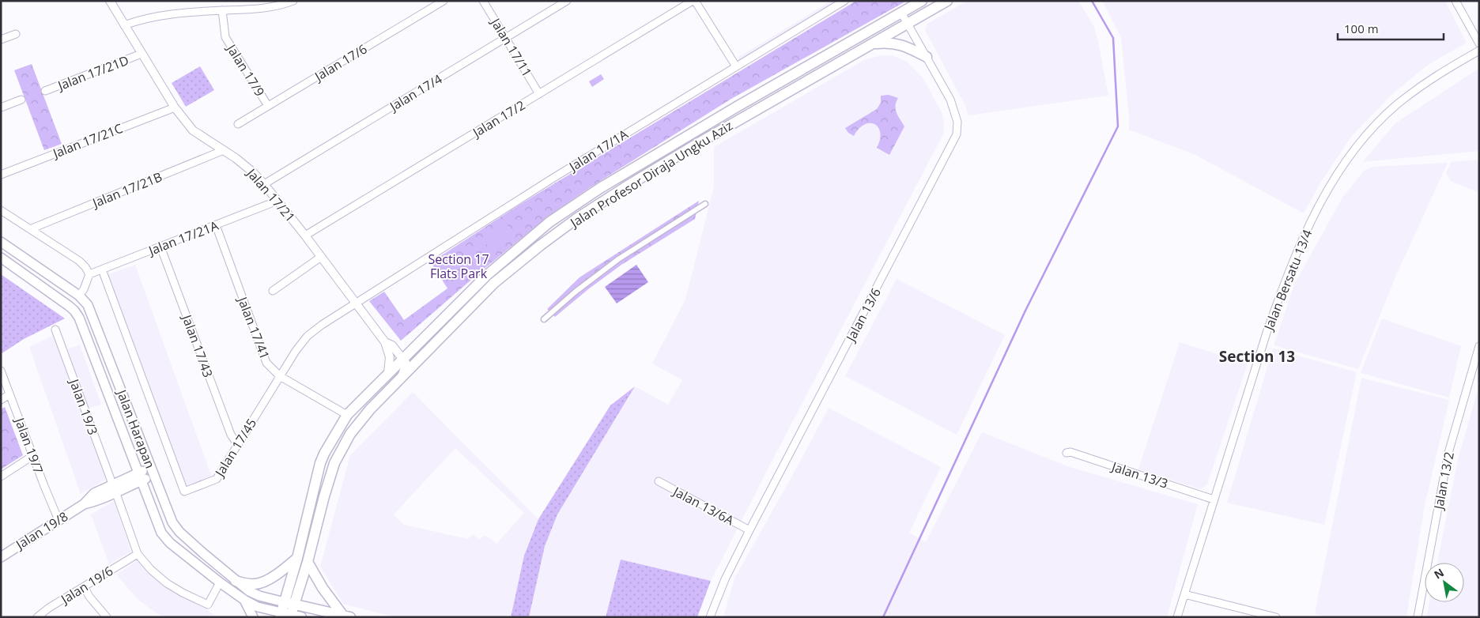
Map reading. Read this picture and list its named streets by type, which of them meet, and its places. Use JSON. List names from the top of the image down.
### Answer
{
  "streets": {
    "main road": ["Jalan Profesor Diraja Ungku Aziz", "Jalan Harapan", "Jalan 19/8"],
    "street": [
      "Jalan 17/11",
      "Jalan 17/6",
      "Jalan 17/9",
      "Jalan 17/21D",
      "Jalan 17/4",
      "Jalan 17/2",
      "Jalan 17/21C",
      "Jalan 17/1A",
      "Jalan 17/21B",
      "Jalan 17/21",
      "Jalan 17/21A",
      "Jalan Bersatu 13/4",
      "Jalan 13/6",
      "Jalan 17/41",
      "Jalan 17/43",
      "Jalan 19/3",
      "Jalan 19/7",
      "Jalan 17/45",
      "Jalan 13/3",
      "Jalan 13/2",
      "Jalan 13/6A",
      "Jalan 19/6"
    ]
  },
  "crossings": [
    ["Jalan 17/11", "Jalan 17/4"],
    ["Jalan 17/11", "Jalan 17/2"],
    ["Jalan 17/6", "Jalan 17/9"],
    ["Jalan 17/21D", "Jalan 17/21"],
    ["Jalan 17/4", "Jalan 17/21"],
    ["Jalan 17/2", "Jalan 17/21"],
    ["Jalan 17/21C", "Jalan 17/21"],
    ["Jalan 17/1A", "Jalan 17/21"],
    ["Jalan 17/1A", "Jalan 17/45"],
    ["Jalan Profesor Diraja Ungku Aziz", "Jalan 17/21"],
    ["Jalan Profesor Diraja Ungku Aziz", "Jalan 13/6"],
    ["Jalan Profesor Diraja Ungku Aziz", "Jalan 17/41"],
    ["Jalan Profesor Diraja Ungku Aziz", "Jalan Harapan"],
    ["Jalan 17/21B", "Jalan 17/21"],
    ["Jalan 17/21", "Jalan 17/21A"],
    ["Jalan 17/21", "Jalan 17/45"],
    ["Jalan 17/21A", "Jalan 17/41"],
    ["Jalan 17/21A", "Jalan 17/43"],
    ["Jalan 17/21A", "Jalan 17/45"],
    ["Jalan Bersatu 13/4", "Jalan 13/3"],
    ["Jalan 13/6", "Jalan 13/6A"],
    ["Jalan 17/41", "Jalan 17/45"],
    ["Jalan 17/43", "Jalan 17/45"],
    ["Jalan 19/3", "Jalan Harapan"],
    ["Jalan 19/3", "Jalan 19/8"],
    ["Jalan 19/3", "Jalan 19/6"],
    ["Jalan Harapan", "Jalan 19/8"],
    ["Jalan 19/7", "Jalan 19/8"]
  ],
  "districts": ["Section 13"],
  "parks": ["Section 17 Flats Park"],
  "scale_bar": "100 m",
  "north": "top left"
}
